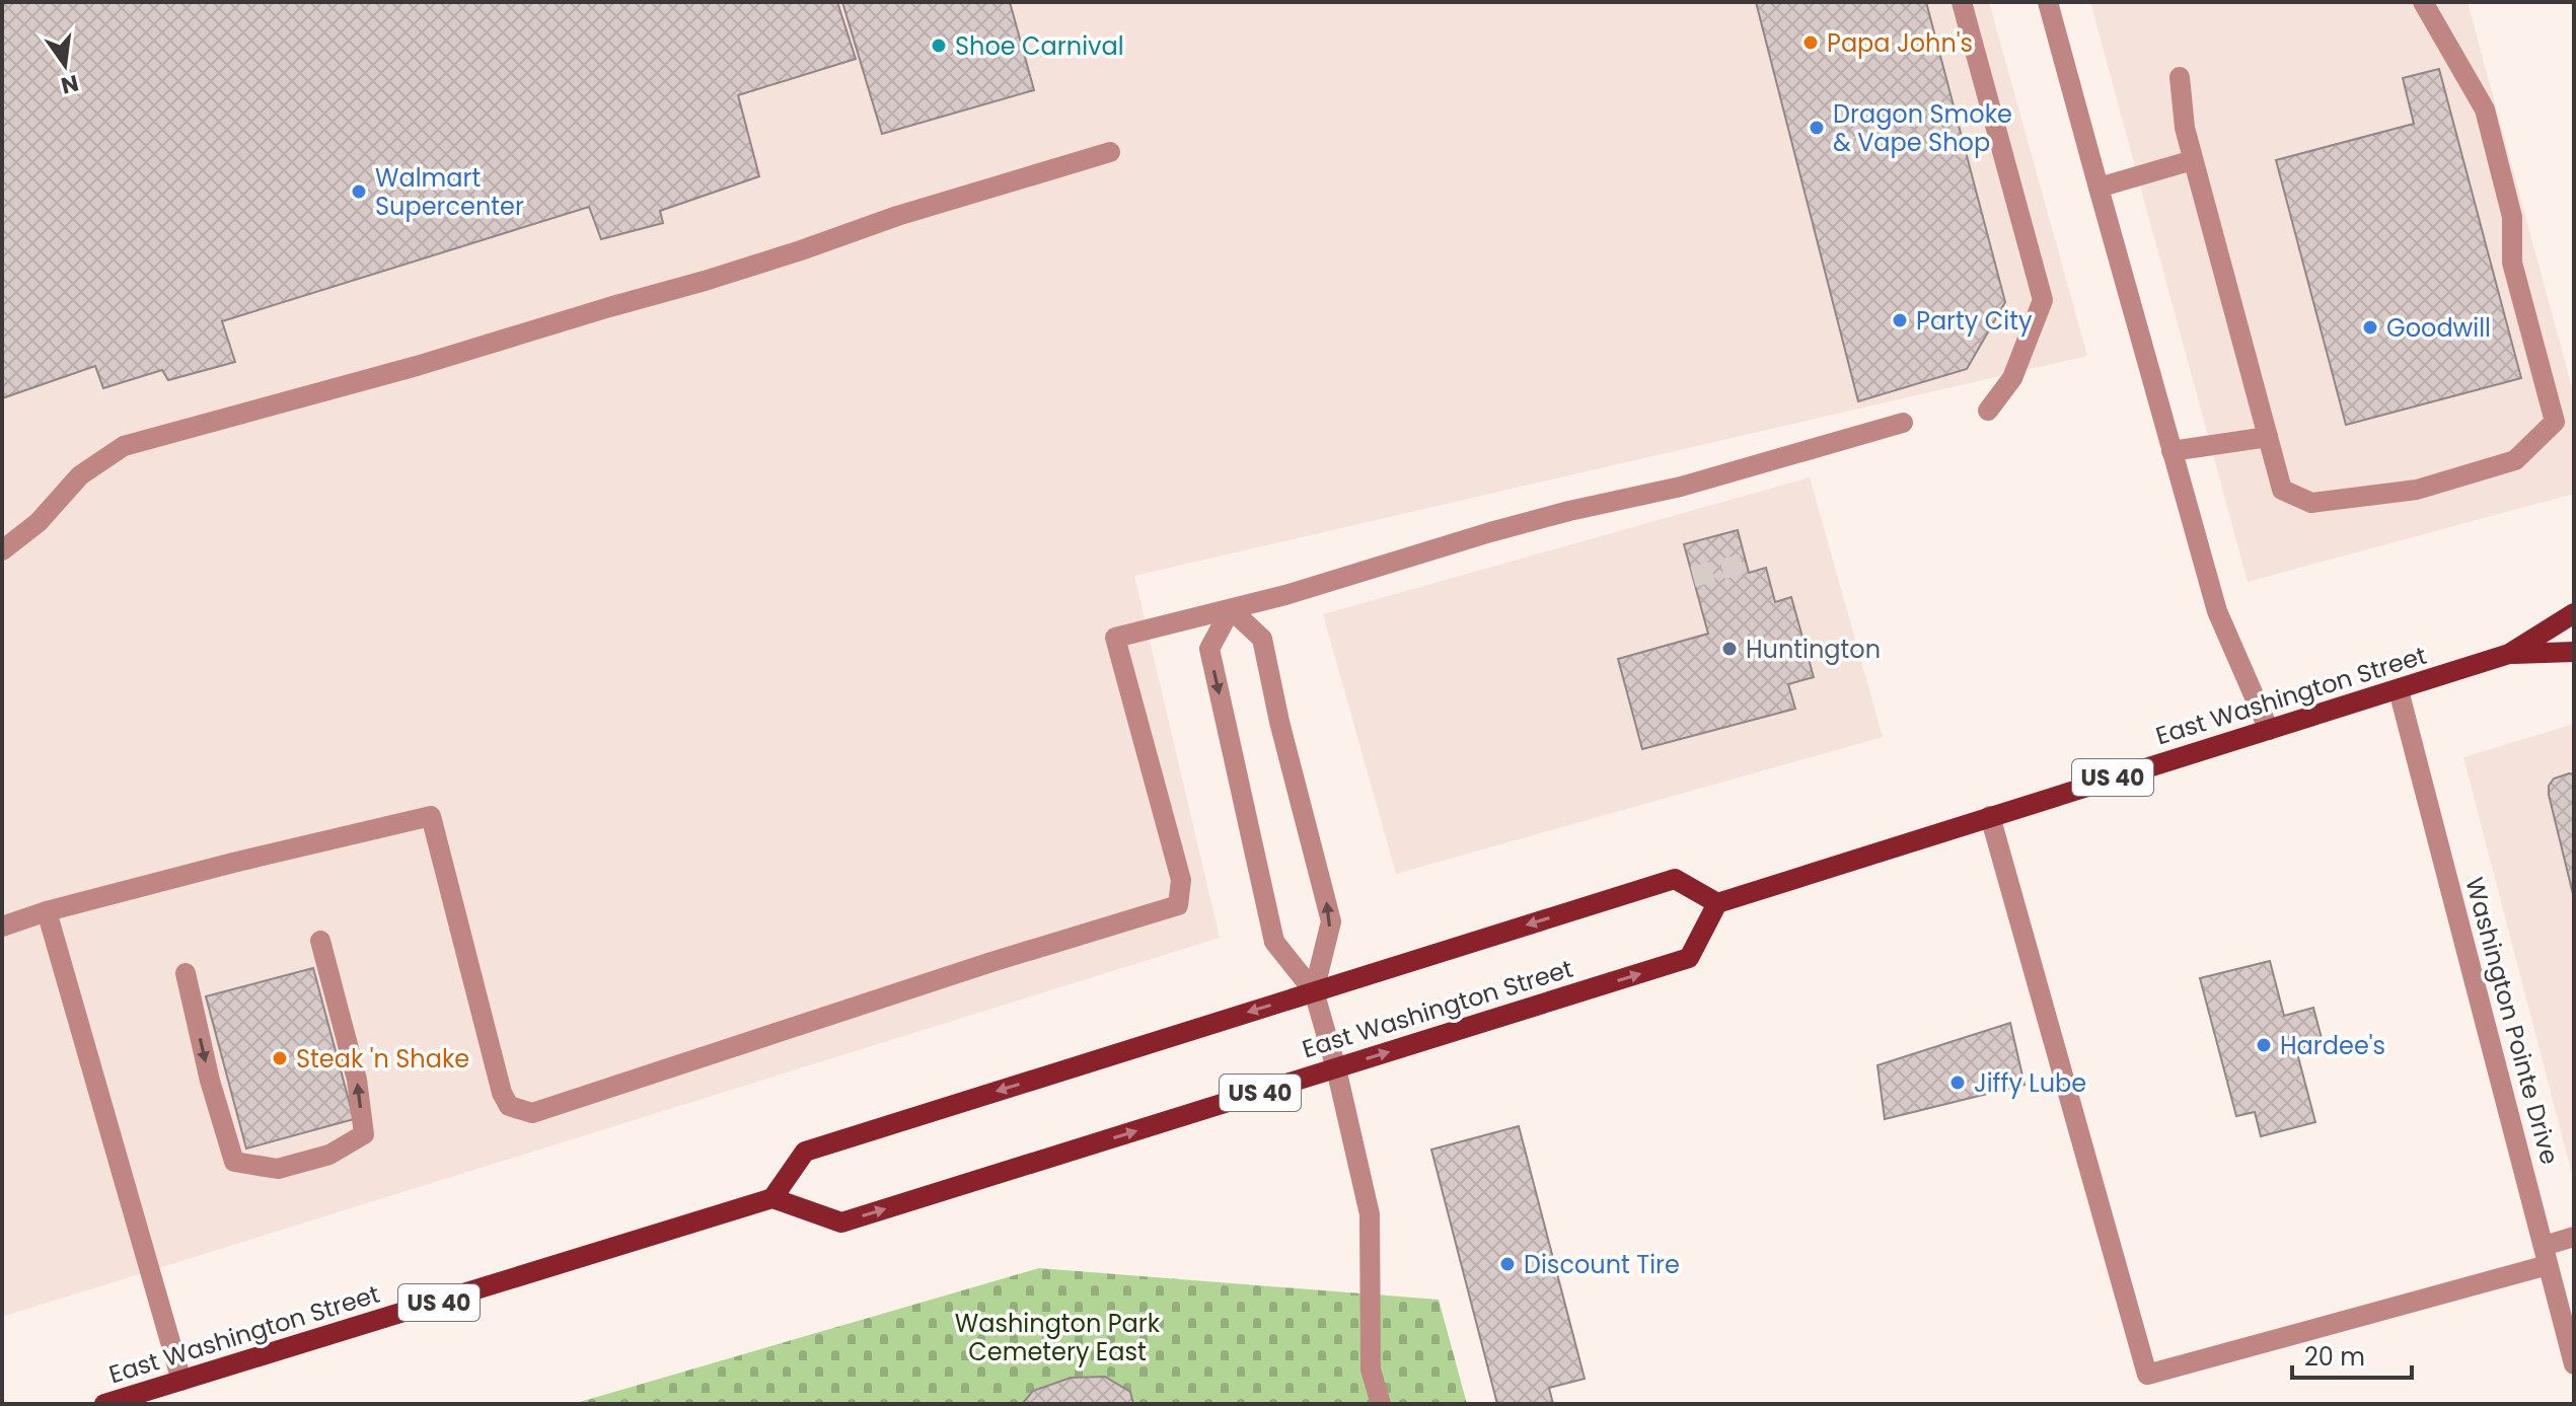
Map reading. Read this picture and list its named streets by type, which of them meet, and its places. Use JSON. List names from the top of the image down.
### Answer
{
  "streets": {
    "main road": ["East Washington Street", "US 40"],
    "street": ["Washington Pointe Drive"]
  },
  "crossings": [
    ["East Washington Street", "Washington Pointe Drive"]
  ],
  "parks": ["Washington Park Cemetery East"],
  "places": [
    "Papa John's",
    "Shoe Carnival",
    "Dragon Smoke & Vape Shop",
    "Walmart Supercenter",
    "Party City",
    "Goodwill",
    "Huntington",
    "Hardee's",
    "Steak 'n Shake",
    "Jiffy Lube",
    "Discount Tire"
  ],
  "scale_bar": "20 m",
  "north": "bottom"
}
